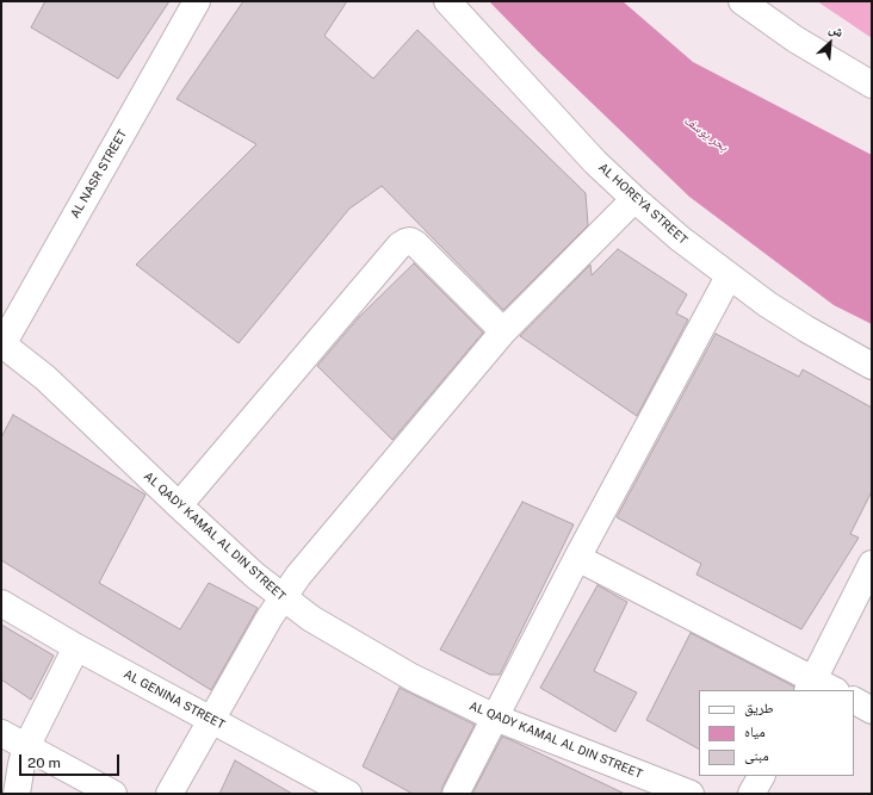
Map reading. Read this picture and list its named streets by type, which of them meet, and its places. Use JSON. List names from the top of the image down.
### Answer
{
  "streets": {
    "street": [
      "AL NASR STREET",
      "AL HOREYA STREET",
      "AL QADY KAMAL AL DIN STREET",
      "AL GENINA STREET"
    ]
  },
  "crossings": [
    ["AL NASR STREET", "AL QADY KAMAL AL DIN STREET"]
  ],
  "water": ["بحر يوسف"],
  "legend": ["طريق", "مياه", "مبنى"],
  "scale_bar": "20 m",
  "north": "top right"
}
